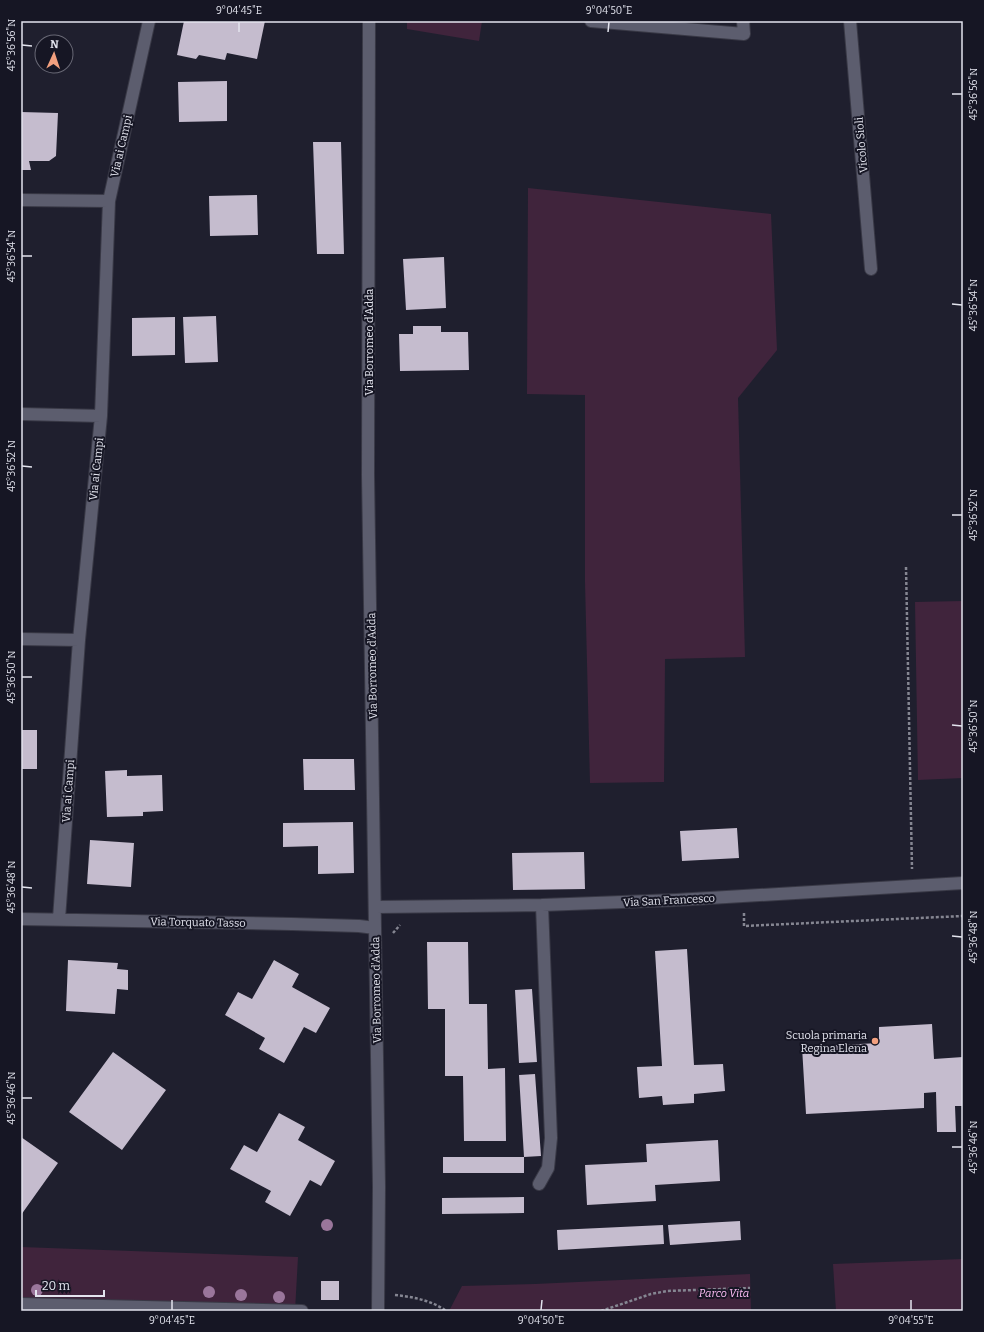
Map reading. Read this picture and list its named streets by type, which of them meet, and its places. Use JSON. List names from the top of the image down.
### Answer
{
  "streets": {
    "street": [
      "Vicolo Sioli",
      "Via ai Campi",
      "Via Borromeo d'Adda",
      "Via San Francesco",
      "Via Torquato Tasso"
    ]
  },
  "crossings": [
    ["Via ai Campi", "Via Torquato Tasso"],
    ["Via Borromeo d'Adda", "Via San Francesco"],
    ["Via Borromeo d'Adda", "Via Torquato Tasso"]
  ],
  "parks": ["Parco Vita"],
  "places": ["Scuola primaria Regina Elena"],
  "scale_bar": "20 m",
  "north": "top",
  "coordinates": [
    "9°04'45\"E",
    "9°04'50\"E",
    "45°36'56\"N",
    "45°36'54\"N",
    "45°36'52\"N",
    "45°36'50\"N",
    "45°36'48\"N",
    "45°36'46\"N",
    "9°04'55\"E"
  ]
}
